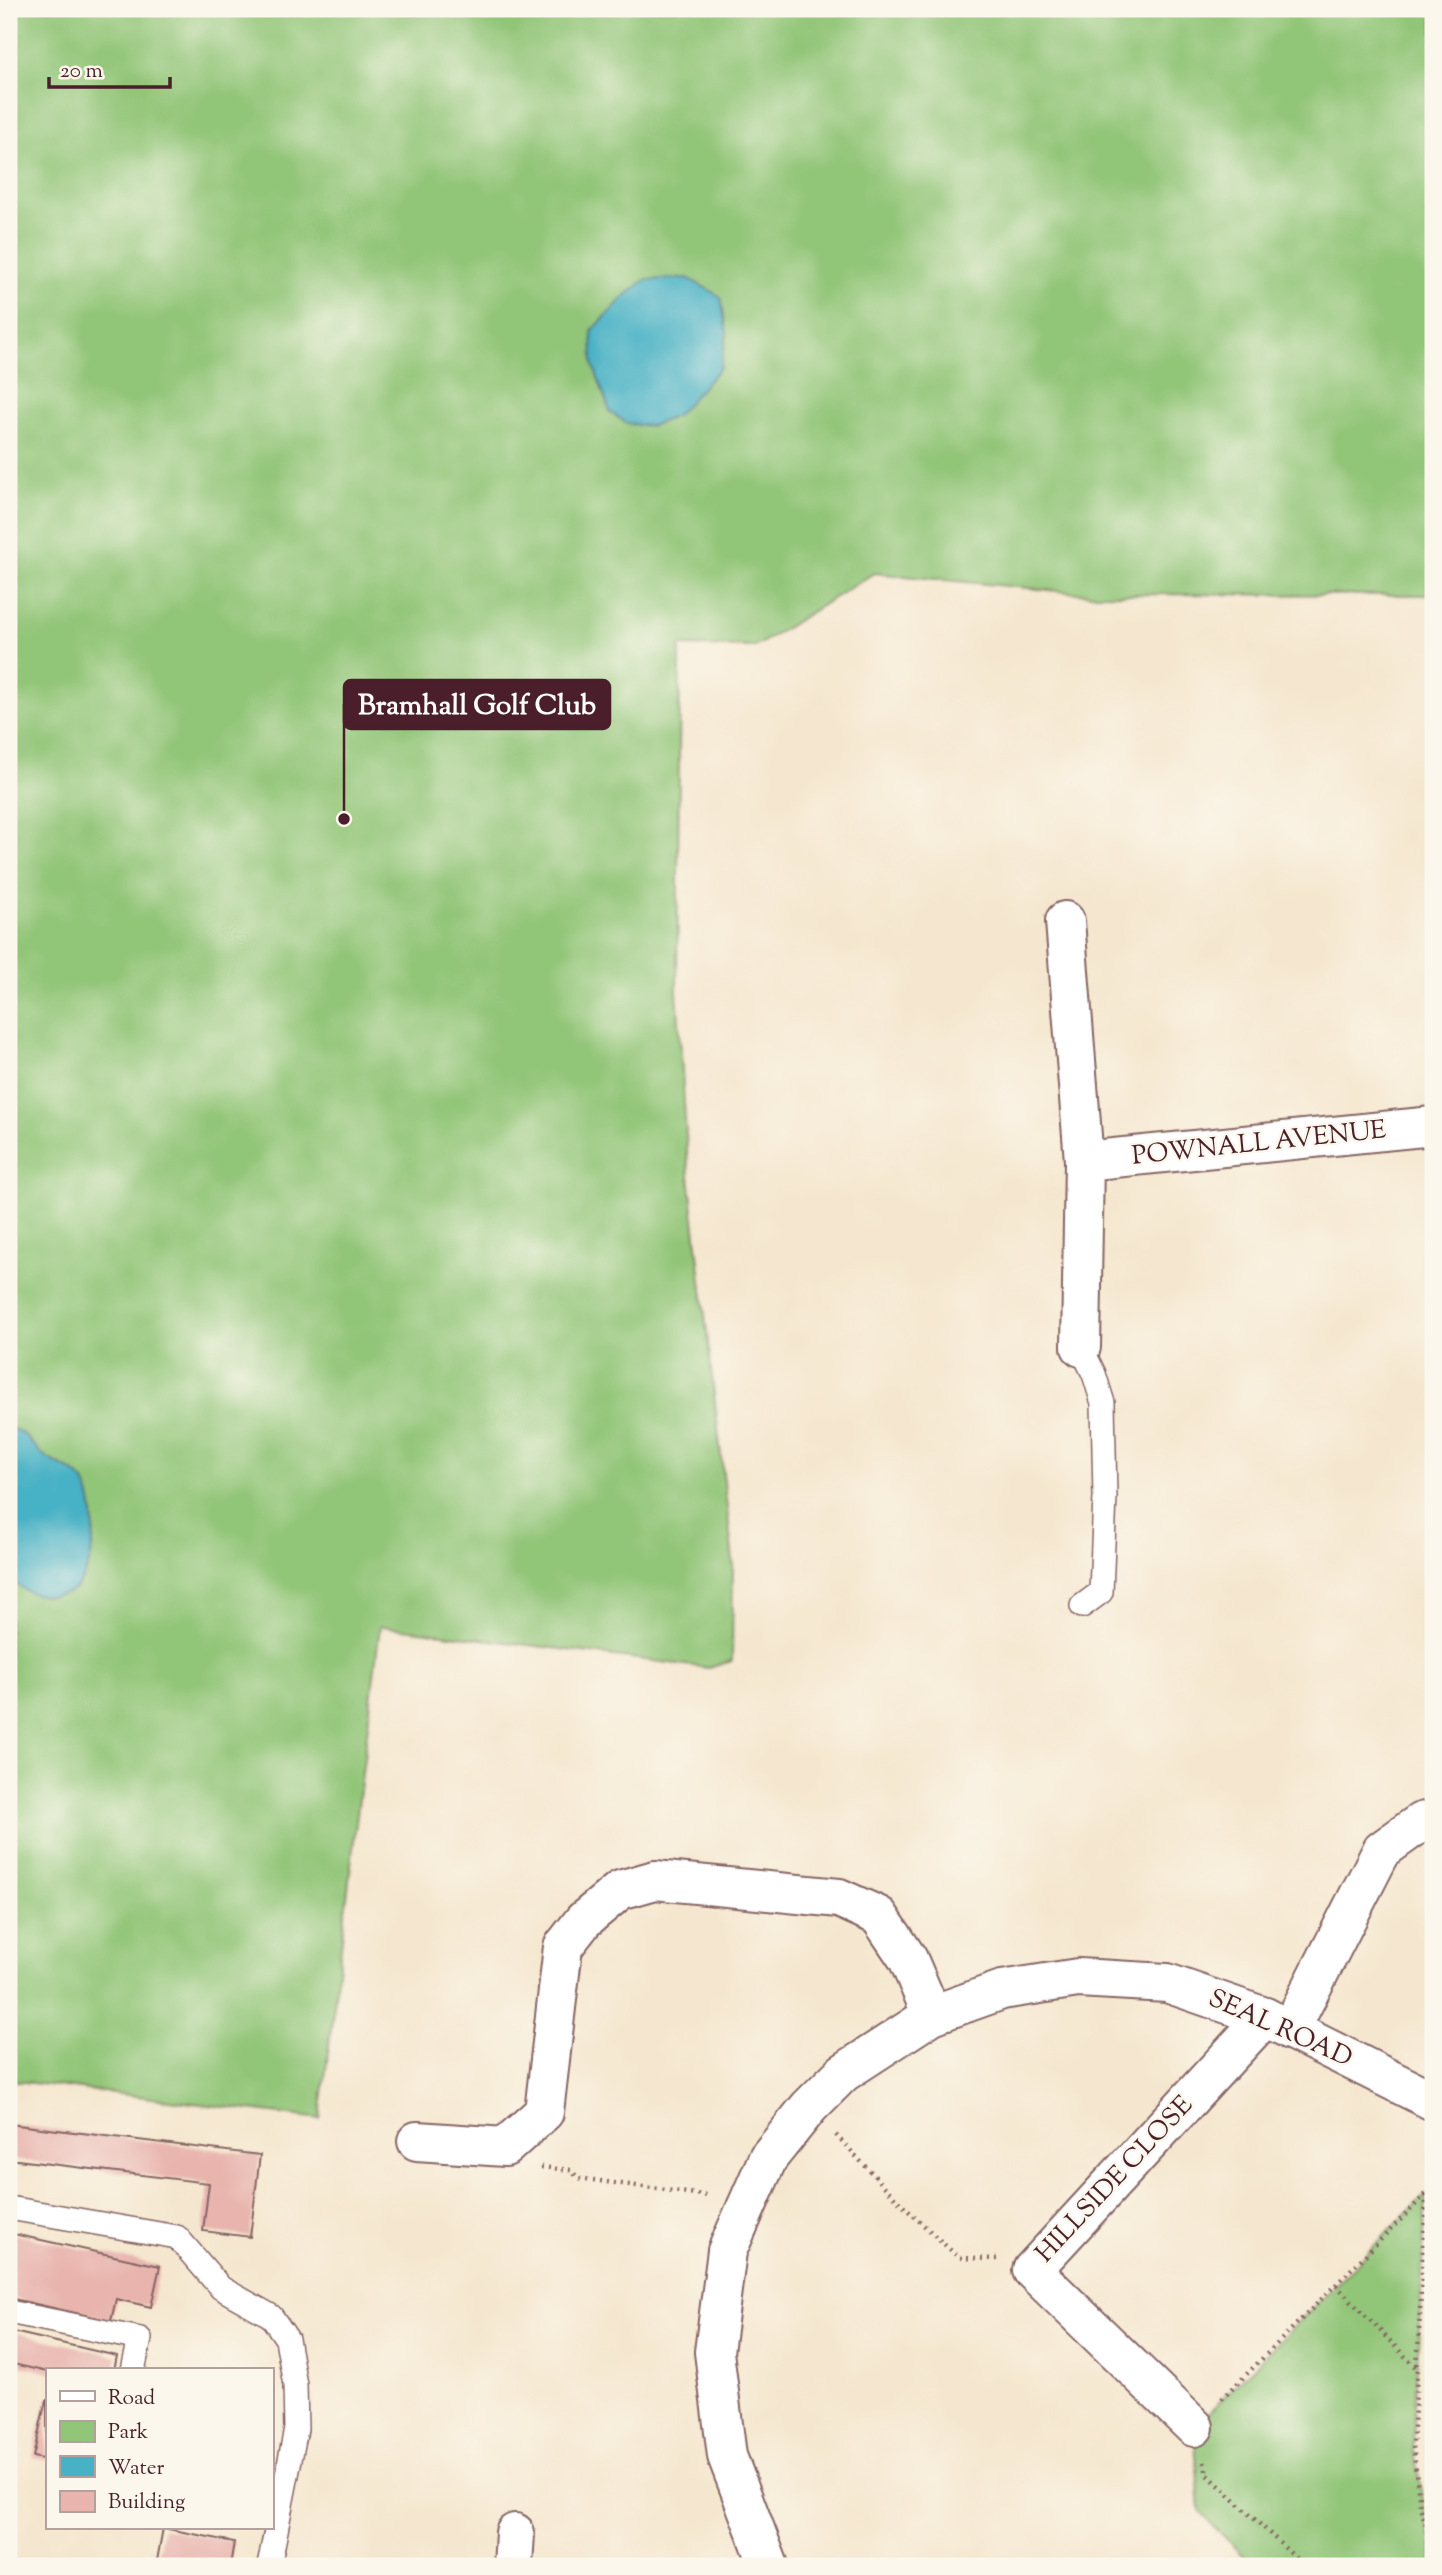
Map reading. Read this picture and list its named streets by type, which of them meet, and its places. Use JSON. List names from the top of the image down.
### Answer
{
  "streets": {
    "street": ["POWNALL AVENUE", "SEAL ROAD", "HILLSIDE CLOSE"]
  },
  "crossings": [
    ["SEAL ROAD", "HILLSIDE CLOSE"]
  ],
  "places": ["Bramhall Golf Club"],
  "legend": [
    "Road",
    "Park",
    "Water",
    "Building"
  ],
  "scale_bar": "20 m"
}
